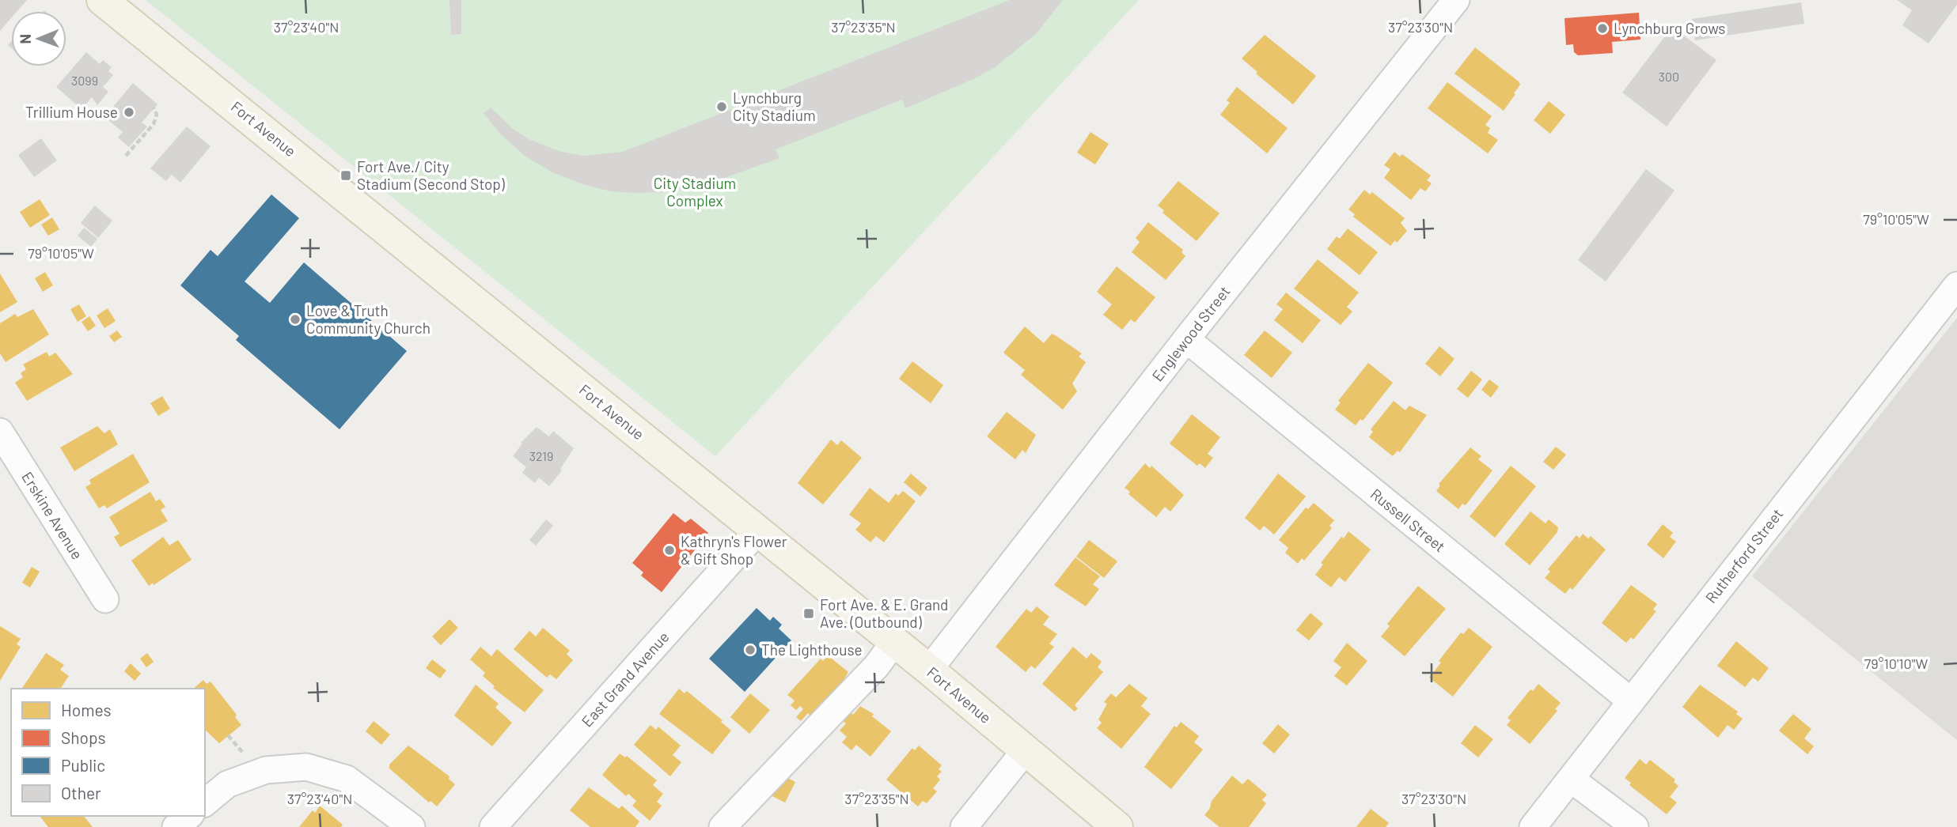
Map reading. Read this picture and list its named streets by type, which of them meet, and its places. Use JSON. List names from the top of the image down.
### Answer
{
  "streets": {
    "main road": ["Fort Avenue"],
    "street": [
      "Englewood Street",
      "Erskine Avenue",
      "Russell Street",
      "Rutherford Street",
      "East Grand Avenue"
    ]
  },
  "crossings": [
    ["Fort Avenue", "Englewood Street"],
    ["Fort Avenue", "East Grand Avenue"],
    ["Englewood Street", "Russell Street"],
    ["Russell Street", "Rutherford Street"]
  ],
  "parks": ["City Stadium Complex"],
  "places": {
    "other": [
      "Lynchburg Grows",
      "Lynchburg City Stadium",
      "Trillium House",
      "Love & Truth Community Church",
      "Kathryn's Flower & Gift Shop",
      "The Lighthouse"
    ],
    "transit": ["Fort Ave./ City Stadium (Second Stop)", "Fort Ave. & E. Grand Ave. (Outbound)"]
  },
  "house_numbers": ["300", "3099", "3219"],
  "legend": [
    "Homes",
    "Shops",
    "Public",
    "Other"
  ],
  "north": "left",
  "coordinates": [
    "37°23'40\"N",
    "37°23'35\"N",
    "37°23'30\"N",
    "79°10'05\"W",
    "79°10'10\"W"
  ]
}
